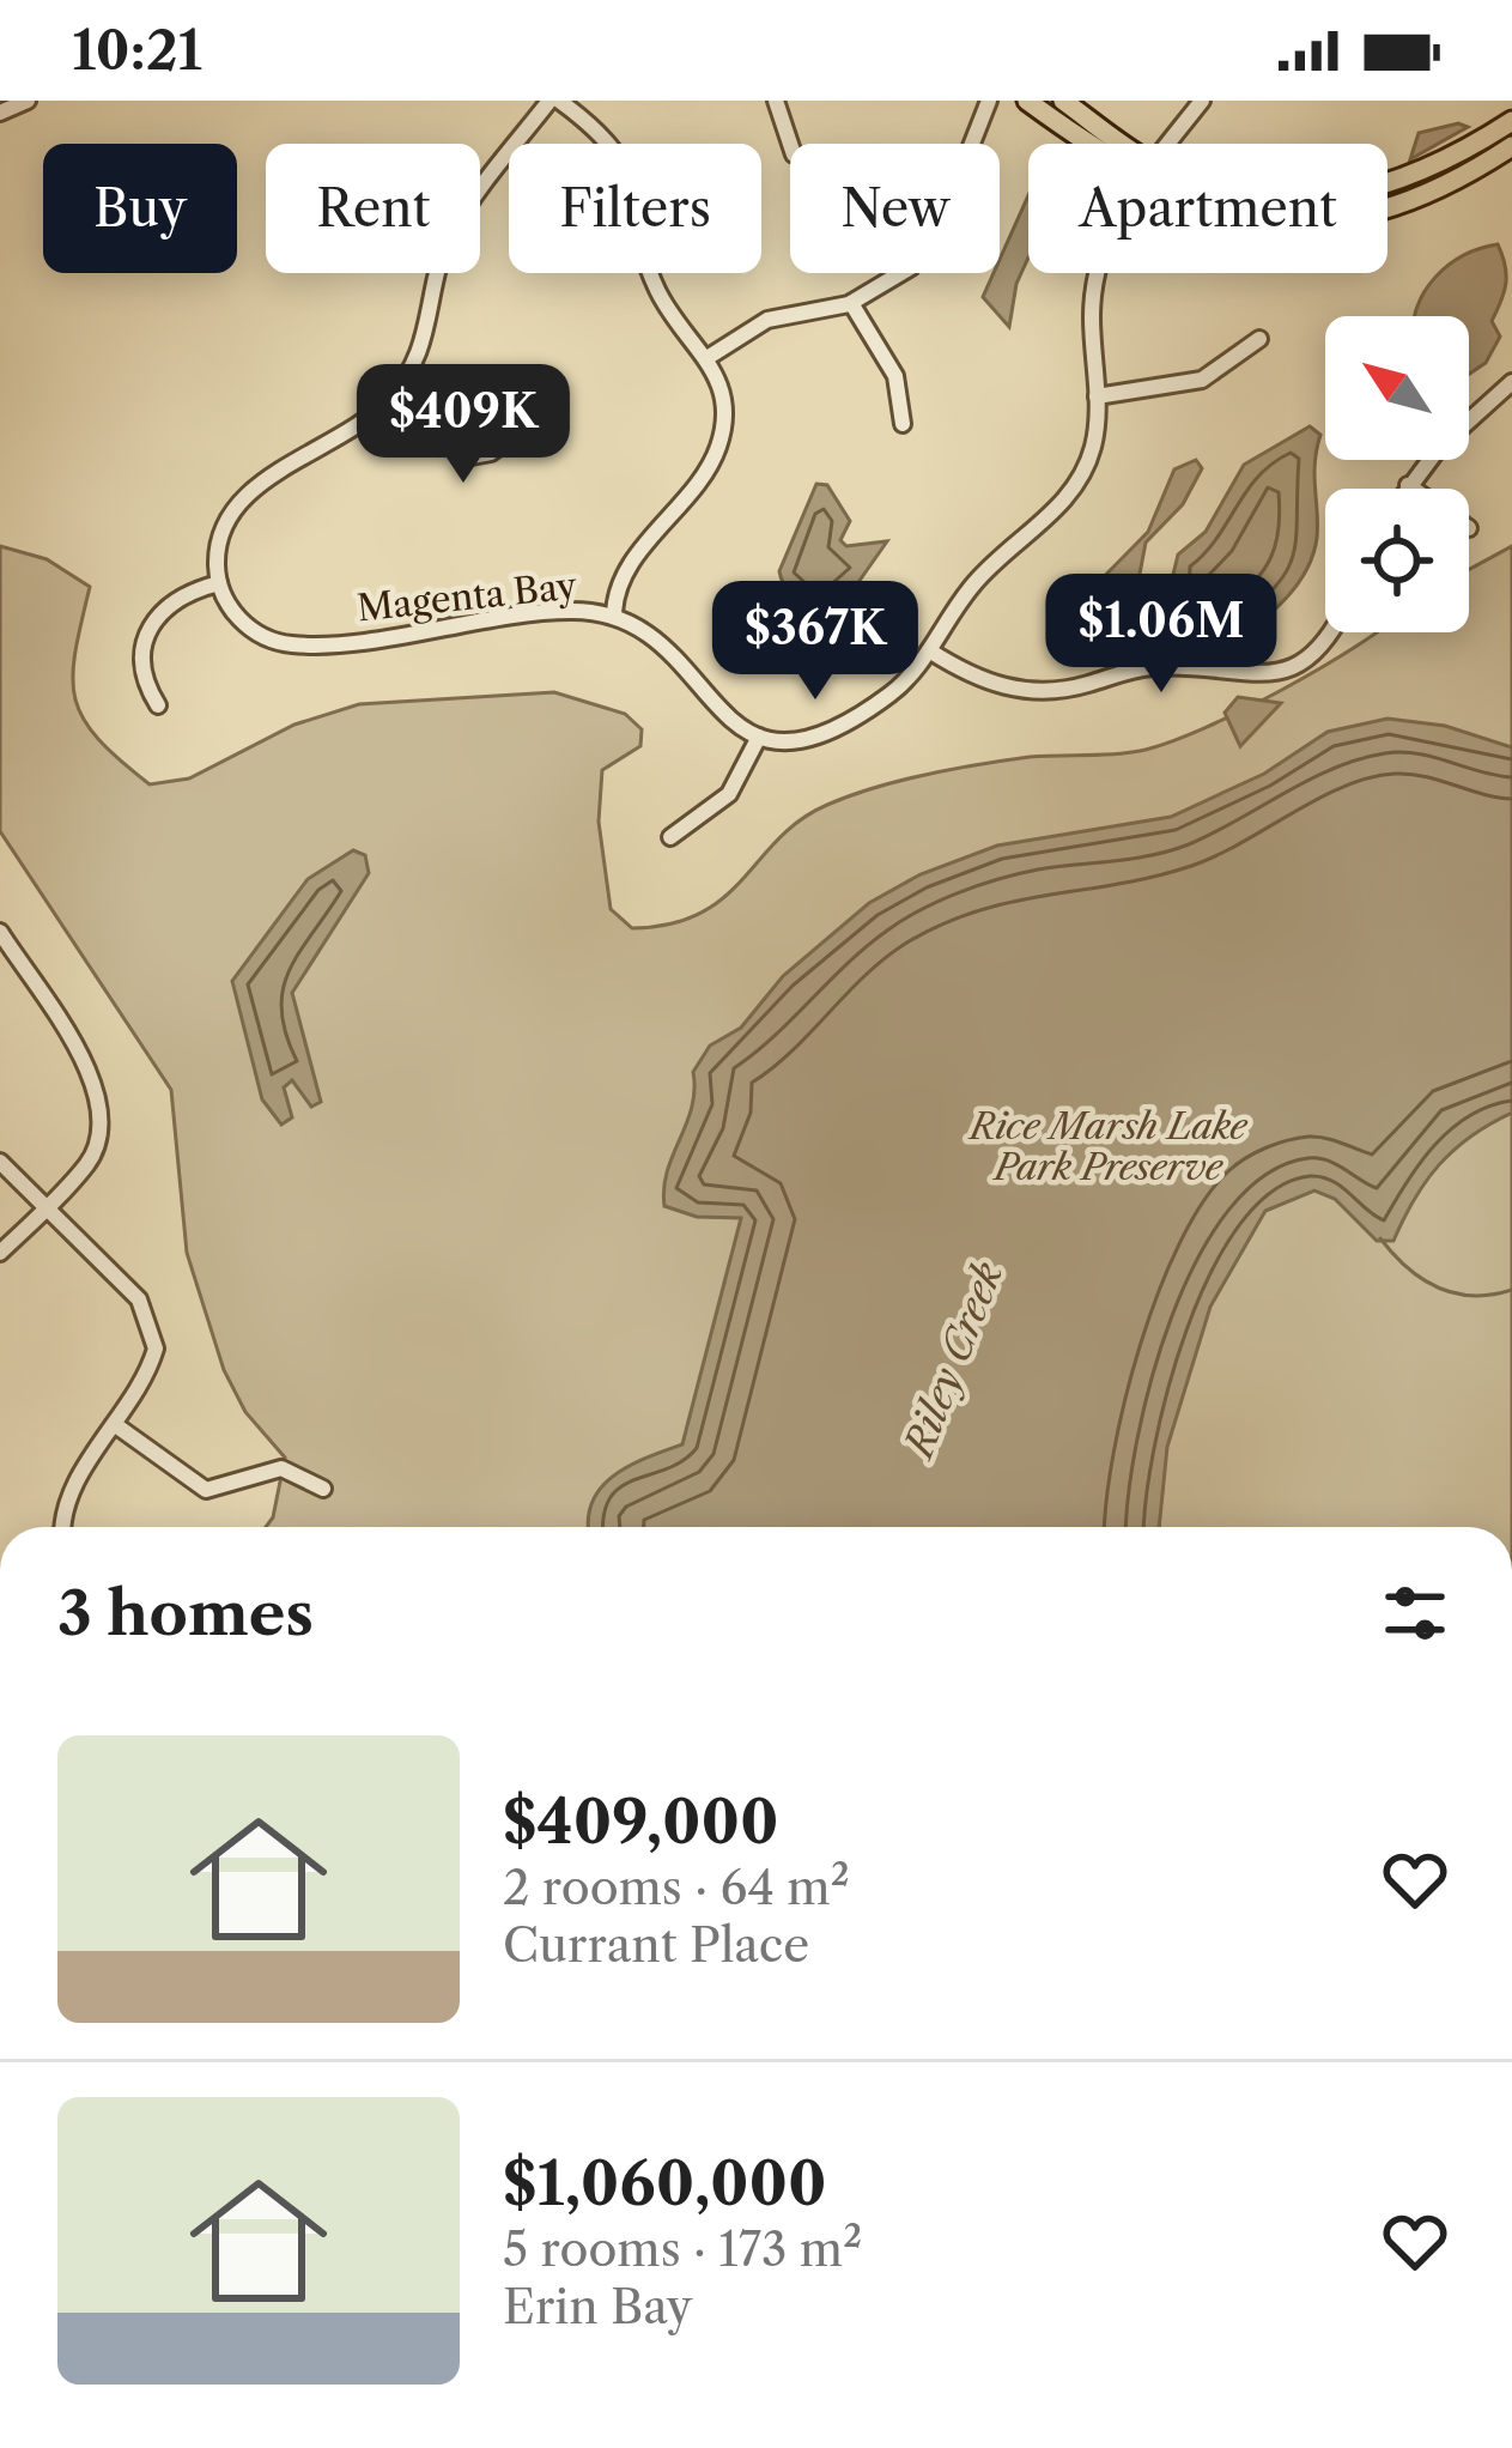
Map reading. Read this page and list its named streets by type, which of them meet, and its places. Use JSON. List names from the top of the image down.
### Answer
{
  "streets": {
    "street": ["Magenta Bay"]
  },
  "water": ["Riley Creek"],
  "parks": ["Rice Marsh Lake Park Preserve"],
  "north": "top left",
  "page": {
    "status": "10:21",
    "chip": [
      "Buy",
      "Rent",
      "Filters",
      "New",
      "Apartment"
    ],
    "price": ["$409K", "$1.06M", "$367K"],
    "heading": "3 homes",
    "list": [
      {
        "name": "$409,000",
        "note": "2 rooms · 64 m² · Currant Place"
      },
      {
        "name": "$1,060,000",
        "note": "5 rooms · 173 m² · Erin Bay"
      }
    ]
  }
}
